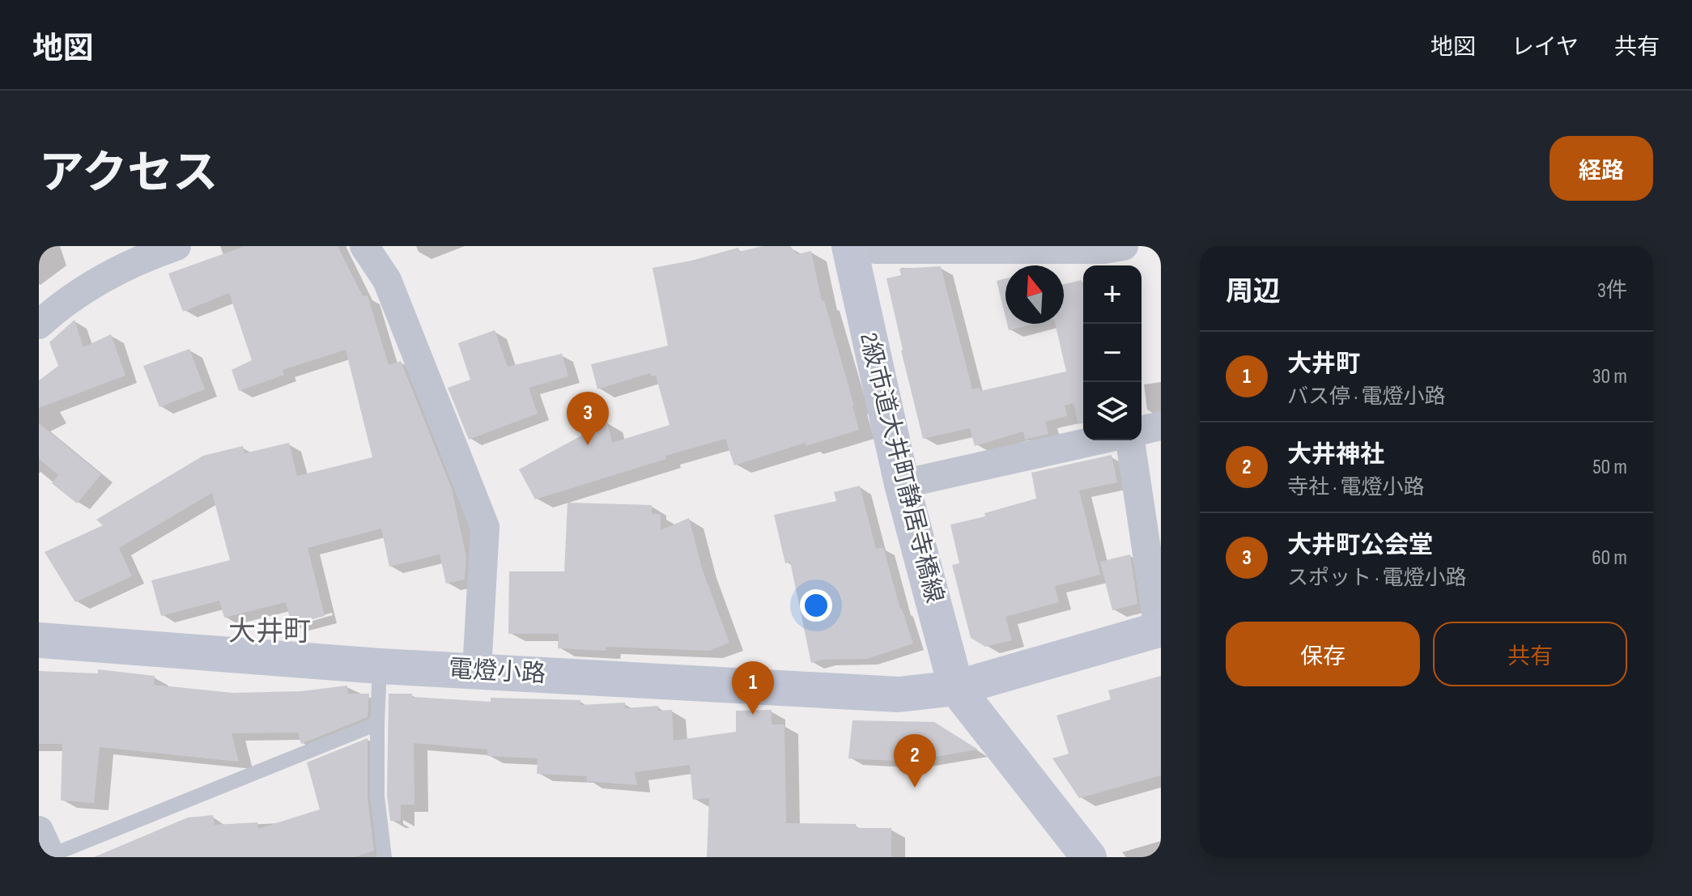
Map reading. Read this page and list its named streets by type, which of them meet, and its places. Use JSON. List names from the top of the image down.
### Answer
{
  "streets": {
    "street": ["2級市道大井町静居寺橋線", "電燈小路"]
  },
  "crossings": [
    ["2級市道大井町静居寺橋線", "電燈小路"]
  ],
  "districts": ["大井町"],
  "north": "top",
  "page": {
    "header": "地図",
    "nav": ["地図", "レイヤ", "共有"],
    "title": "アクセス",
    "buttons": [
      "経路",
      ["保存", "共有"]
    ],
    "heading": ["周辺", "3件"],
    "map_buttons": ["+", "−"],
    "list": [
      {
        "mark": "1",
        "name": "大井町",
        "note": "バス停 · 電燈小路",
        "value": "30 m"
      },
      {
        "mark": "2",
        "name": "大井神社",
        "note": "寺社 · 電燈小路",
        "value": "50 m"
      },
      {
        "mark": "3",
        "name": "大井町公会堂",
        "note": "スポット · 電燈小路",
        "value": "60 m"
      }
    ],
    "pins": ["3", "1", "2"]
  }
}
